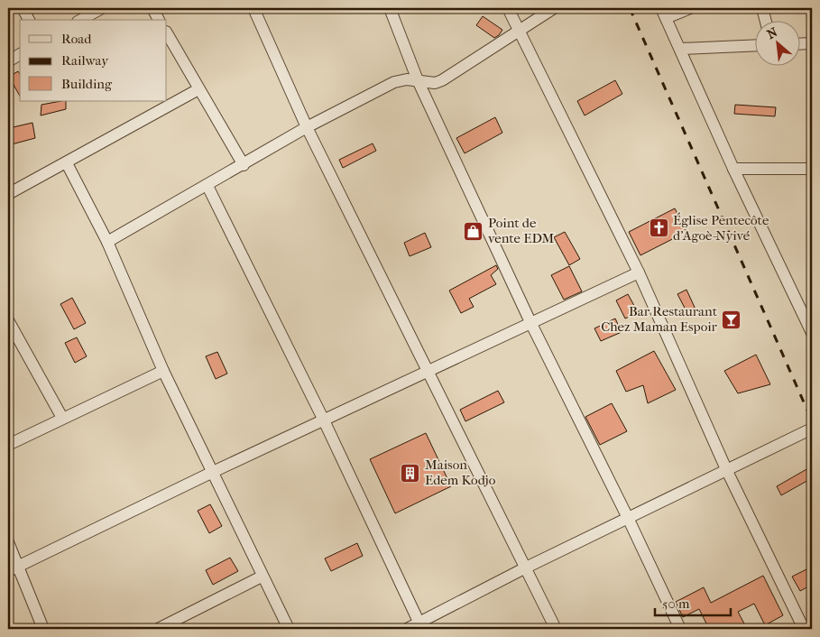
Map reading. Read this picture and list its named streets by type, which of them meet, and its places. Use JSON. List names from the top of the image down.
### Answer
{
  "places": {
    "church": ["Église Pentecôte d'Agoè-Nyivé"],
    "shop": ["Point de vente EDM"],
    "bar": ["Bar Restaurant Chez Maman Espoir"],
    "building": ["Maison Edem Kodjo"]
  },
  "legend": ["Road", "Railway", "Building"],
  "scale_bar": "50 m",
  "north": "top left"
}
